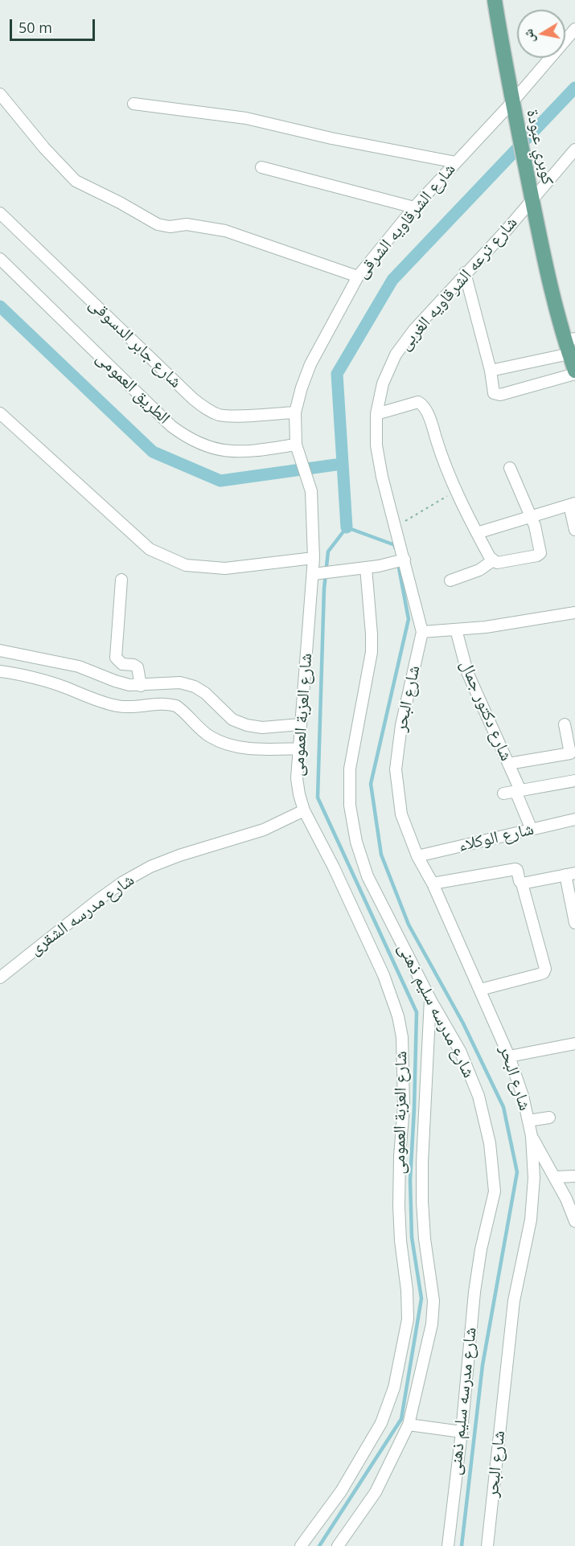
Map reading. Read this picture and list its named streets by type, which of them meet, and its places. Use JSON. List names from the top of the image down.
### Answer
{
  "streets": {
    "main road": ["كوبري عبودة"],
    "street": [
      "شارع الشرقاويه الشرقى",
      "شارع ترعه الشرقاويه الغربى",
      "شارع جابر الدسوقى",
      "الطريق العمومى",
      "شارع البحر",
      "شارع دكتور جمال",
      "شارع العزبة العمومى",
      "شارع الوكلاء",
      "شارع مدرسه الشقرى",
      "شارع مدرسه سليم ذهنى"
    ]
  },
  "crossings": [
    ["كوبري عبودة", "شارع الشرقاويه الشرقى"],
    ["كوبري عبودة", "شارع ترعه الشرقاويه الغربى"],
    ["شارع الشرقاويه الشرقى", "شارع جابر الدسوقى"],
    ["شارع الشرقاويه الشرقى", "الطريق العمومى"],
    ["شارع الشرقاويه الشرقى", "شارع العزبة العمومى"],
    ["شارع ترعه الشرقاويه الغربى", "شارع البحر"],
    ["شارع البحر", "شارع الوكلاء"],
    ["شارع دكتور جمال", "شارع الوكلاء"],
    ["شارع العزبة العمومى", "شارع مدرسه الشقرى"]
  ],
  "scale_bar": "50 m",
  "north": "left"
}
